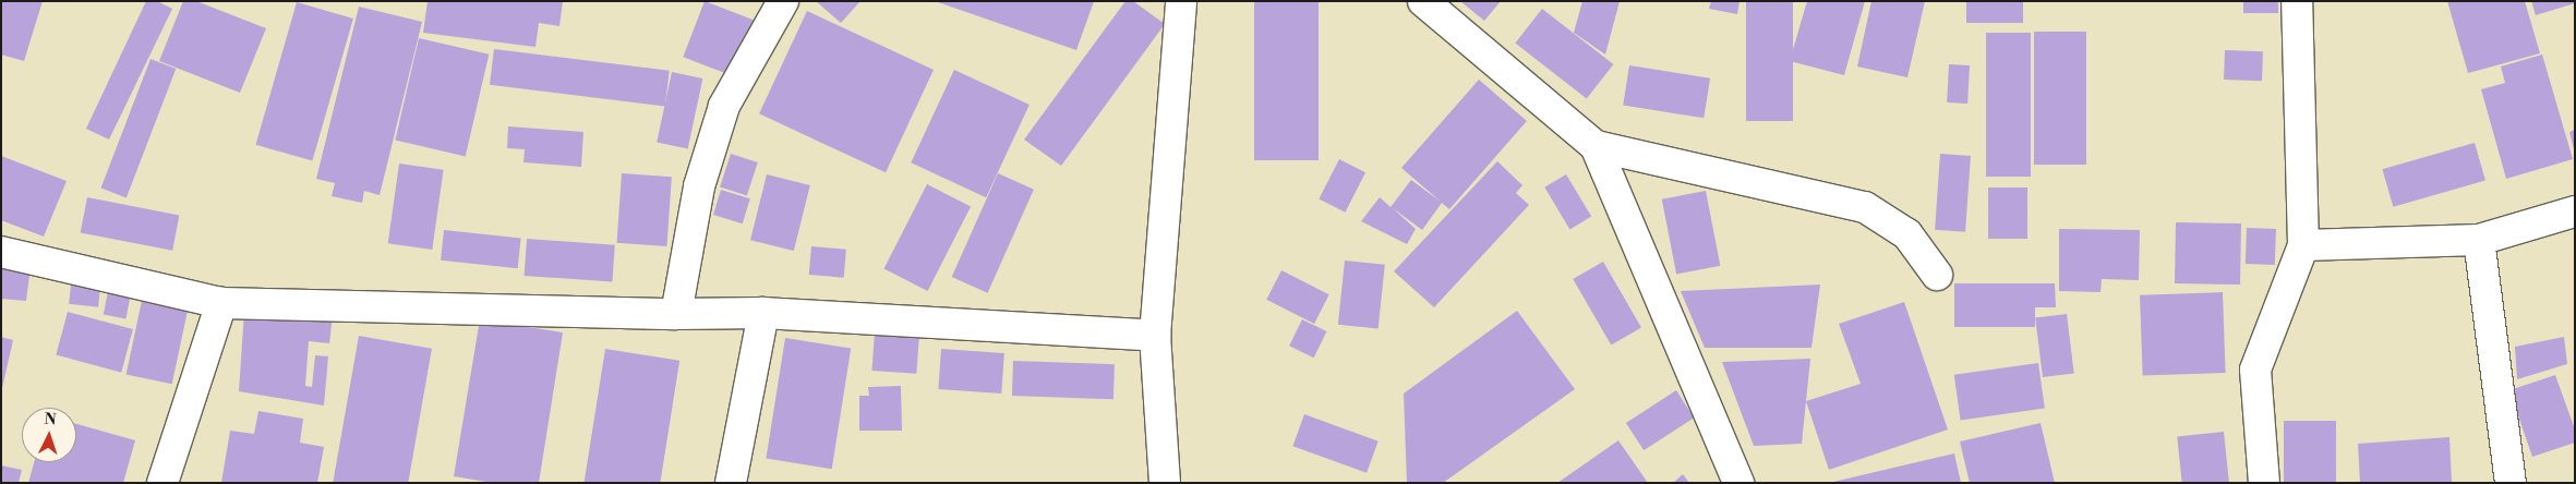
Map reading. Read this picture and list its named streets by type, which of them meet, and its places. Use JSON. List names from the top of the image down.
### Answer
{
  "north": "top"
}
